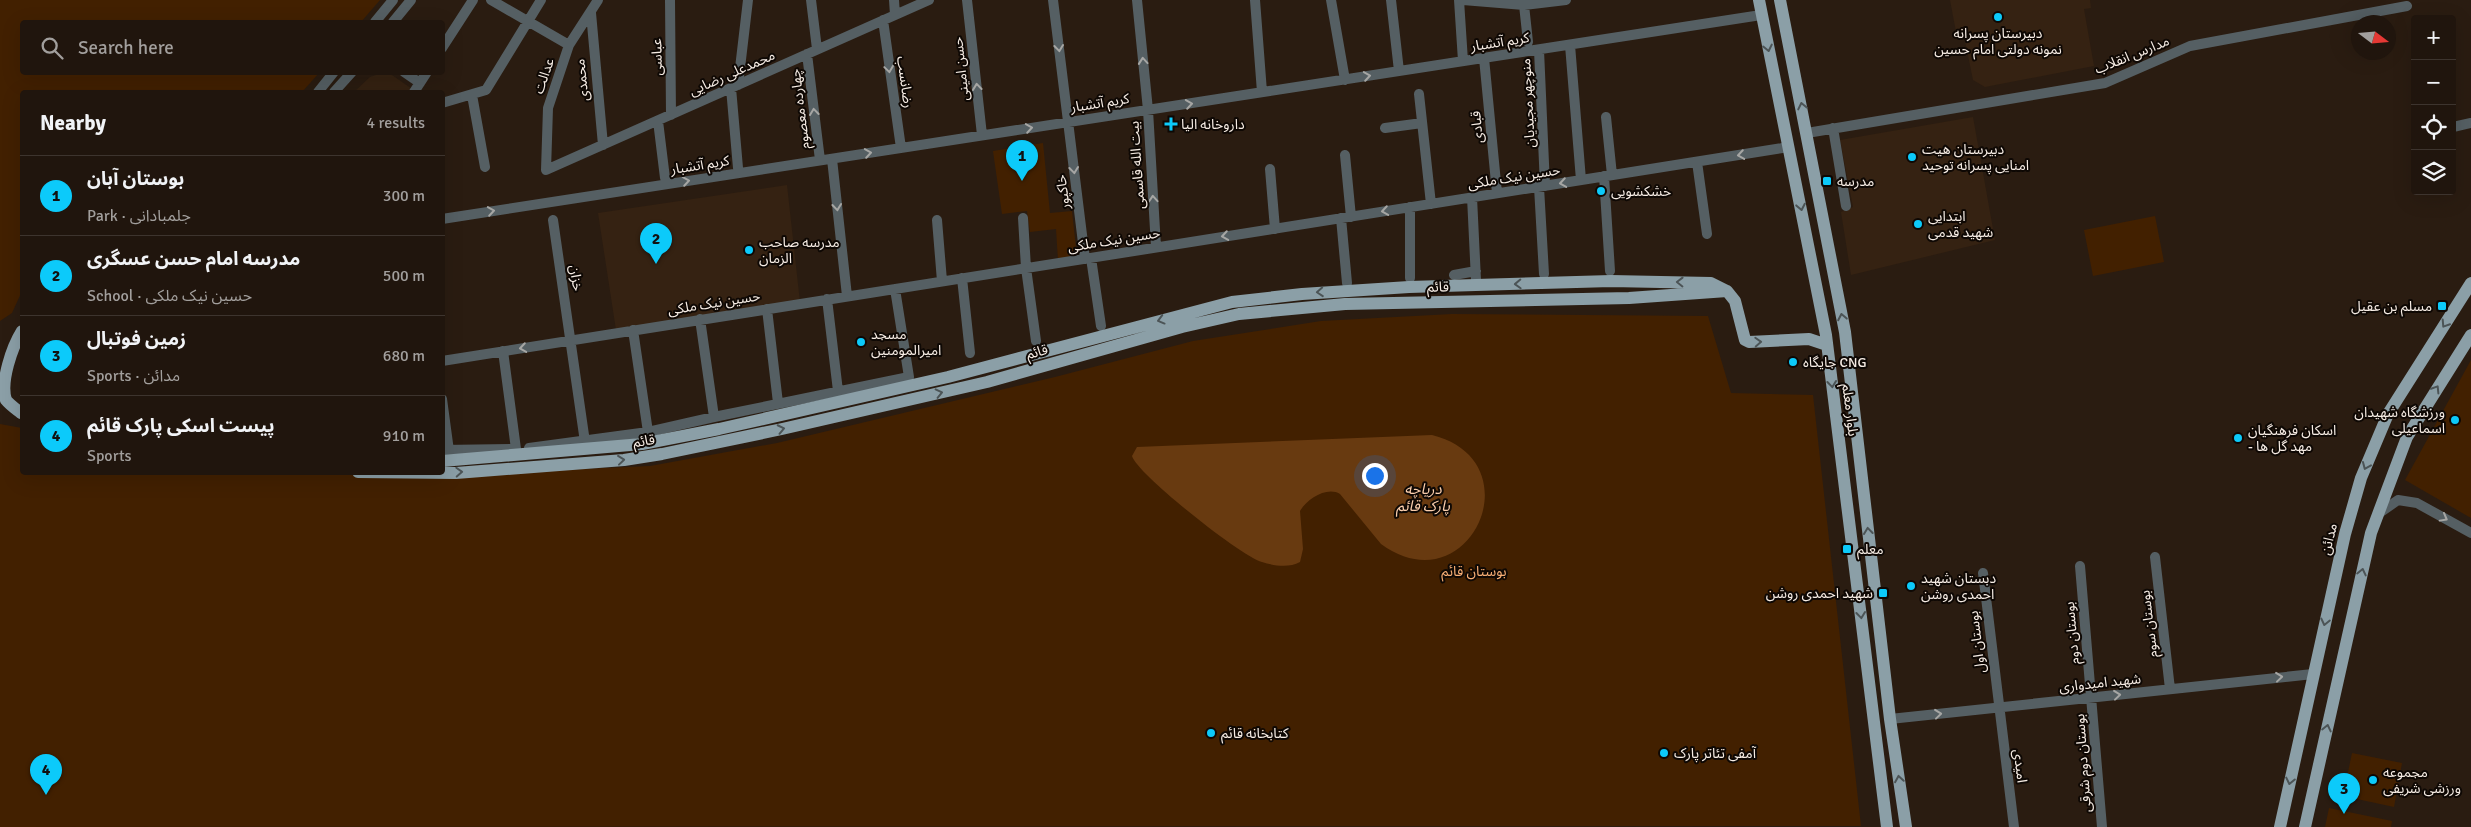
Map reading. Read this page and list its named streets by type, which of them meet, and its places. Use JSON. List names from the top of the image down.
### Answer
{
  "streets": {
    "main road": ["قائم", "بلوار معلم", "مدائن"],
    "street": [
      "کریم آتشبار",
      "مدارس انقلاب",
      "عباسی",
      "حسن امینی",
      "محمدعلی رضایی",
      "عدالت",
      "محمدی",
      "رضانسب",
      "منوچهر مجیدیان",
      "چهارده معصوم",
      "قبادی",
      "بیت الله قاسمی",
      "حسین نیک ملکی",
      "خاکپور",
      "خزان",
      "بوستان سوم",
      "بوستان دوم",
      "بوستان اول",
      "شهيد امیدواری",
      "بوستان دوم شرقی",
      "امیدی"
    ]
  },
  "crossings": [
    ["کریم آتشبار", "حسن امینی"],
    ["کریم آتشبار", "رضانسب"],
    ["کریم آتشبار", "منوچهر مجیدیان"],
    ["کریم آتشبار", "چهارده معصوم"],
    ["کریم آتشبار", "قبادی"],
    ["کریم آتشبار", "بیت الله قاسمی"],
    ["کریم آتشبار", "خاکپور"],
    ["کریم آتشبار", "بلوار معلم"],
    ["مدارس انقلاب", "بلوار معلم"],
    ["عباسی", "محمدعلی رضایی"],
    ["محمدعلی رضایی", "عدالت"],
    ["محمدعلی رضایی", "محمدی"],
    ["محمدعلی رضایی", "رضانسب"],
    ["محمدعلی رضایی", "چهارده معصوم"],
    ["عدالت", "محمدی"],
    ["منوچهر مجیدیان", "حسین نیک ملکی"],
    ["قبادی", "حسین نیک ملکی"],
    ["بیت الله قاسمی", "حسین نیک ملکی"],
    ["حسین نیک ملکی", "خاکپور"],
    ["حسین نیک ملکی", "خزان"],
    ["حسین نیک ملکی", "بلوار معلم"],
    ["بلوار معلم", "شهيد امیدواری"],
    ["مدائن", "شهيد امیدواری"],
    ["بوستان سوم", "شهيد امیدواری"],
    ["بوستان دوم", "شهيد امیدواری"],
    ["بوستان دوم", "بوستان دوم شرقی"],
    ["بوستان اول", "شهيد امیدواری"],
    ["بوستان اول", "امیدی"],
    ["شهيد امیدواری", "بوستان دوم شرقی"],
    ["شهيد امیدواری", "امیدی"]
  ],
  "one_way": [
    "کریم آتشبار",
    "حسن امینی",
    "رضانسب",
    "بیت الله قاسمی",
    "خاکپور",
    "شهيد امیدواری"
  ],
  "water": ["دریاچه پارک قائم"],
  "parks": ["بوستان قائم"],
  "places": {
    "other": [
      "دبیرستان پسرانه نمونه دولتی امام حسین",
      "دبیرستان هیت امنایی پسرانه توحید",
      "خشکشویی",
      "ابتدایی شهید قدمی",
      "مدرسه صاحب الزمان",
      "مسجد امیرالمومنین",
      "جایگاه CNG",
      "ورزشگاه شهیدان اسماعیلی",
      "اسکان فرهنگیان - مهد گل ها",
      "دبستان شهید احمدی روشن",
      "کتابخانه قائم",
      "آمفی تئاتر پارک",
      "مجموعه ورزشی شریفی"
    ],
    "health": ["داروخانه الیا"],
    "transit": [
      "مدرسه",
      "مسلم بن عقیل",
      "معلم",
      "شهید احمدی روشن"
    ]
  },
  "north": "right",
  "page": {
    "map_buttons": ["+", "−"],
    "search": "Search here",
    "heading": ["Nearby", "4 results"],
    "pins": [
      "1",
      "2",
      "4",
      "3"
    ],
    "list": [
      {
        "mark": "1",
        "name": "بوستان آبان",
        "note": "Park · جلمبادانی",
        "value": "300 m"
      },
      {
        "mark": "2",
        "name": "مدرسه امام حسن عسگری",
        "note": "School · حسین نیک ملکی",
        "value": "500 m"
      },
      {
        "mark": "3",
        "name": "زمین فوتبال",
        "note": "Sports · مدائن",
        "value": "680 m"
      },
      {
        "mark": "4",
        "name": "پیست اسکی پارک قائم",
        "note": "Sports",
        "value": "910 m"
      }
    ]
  }
}
